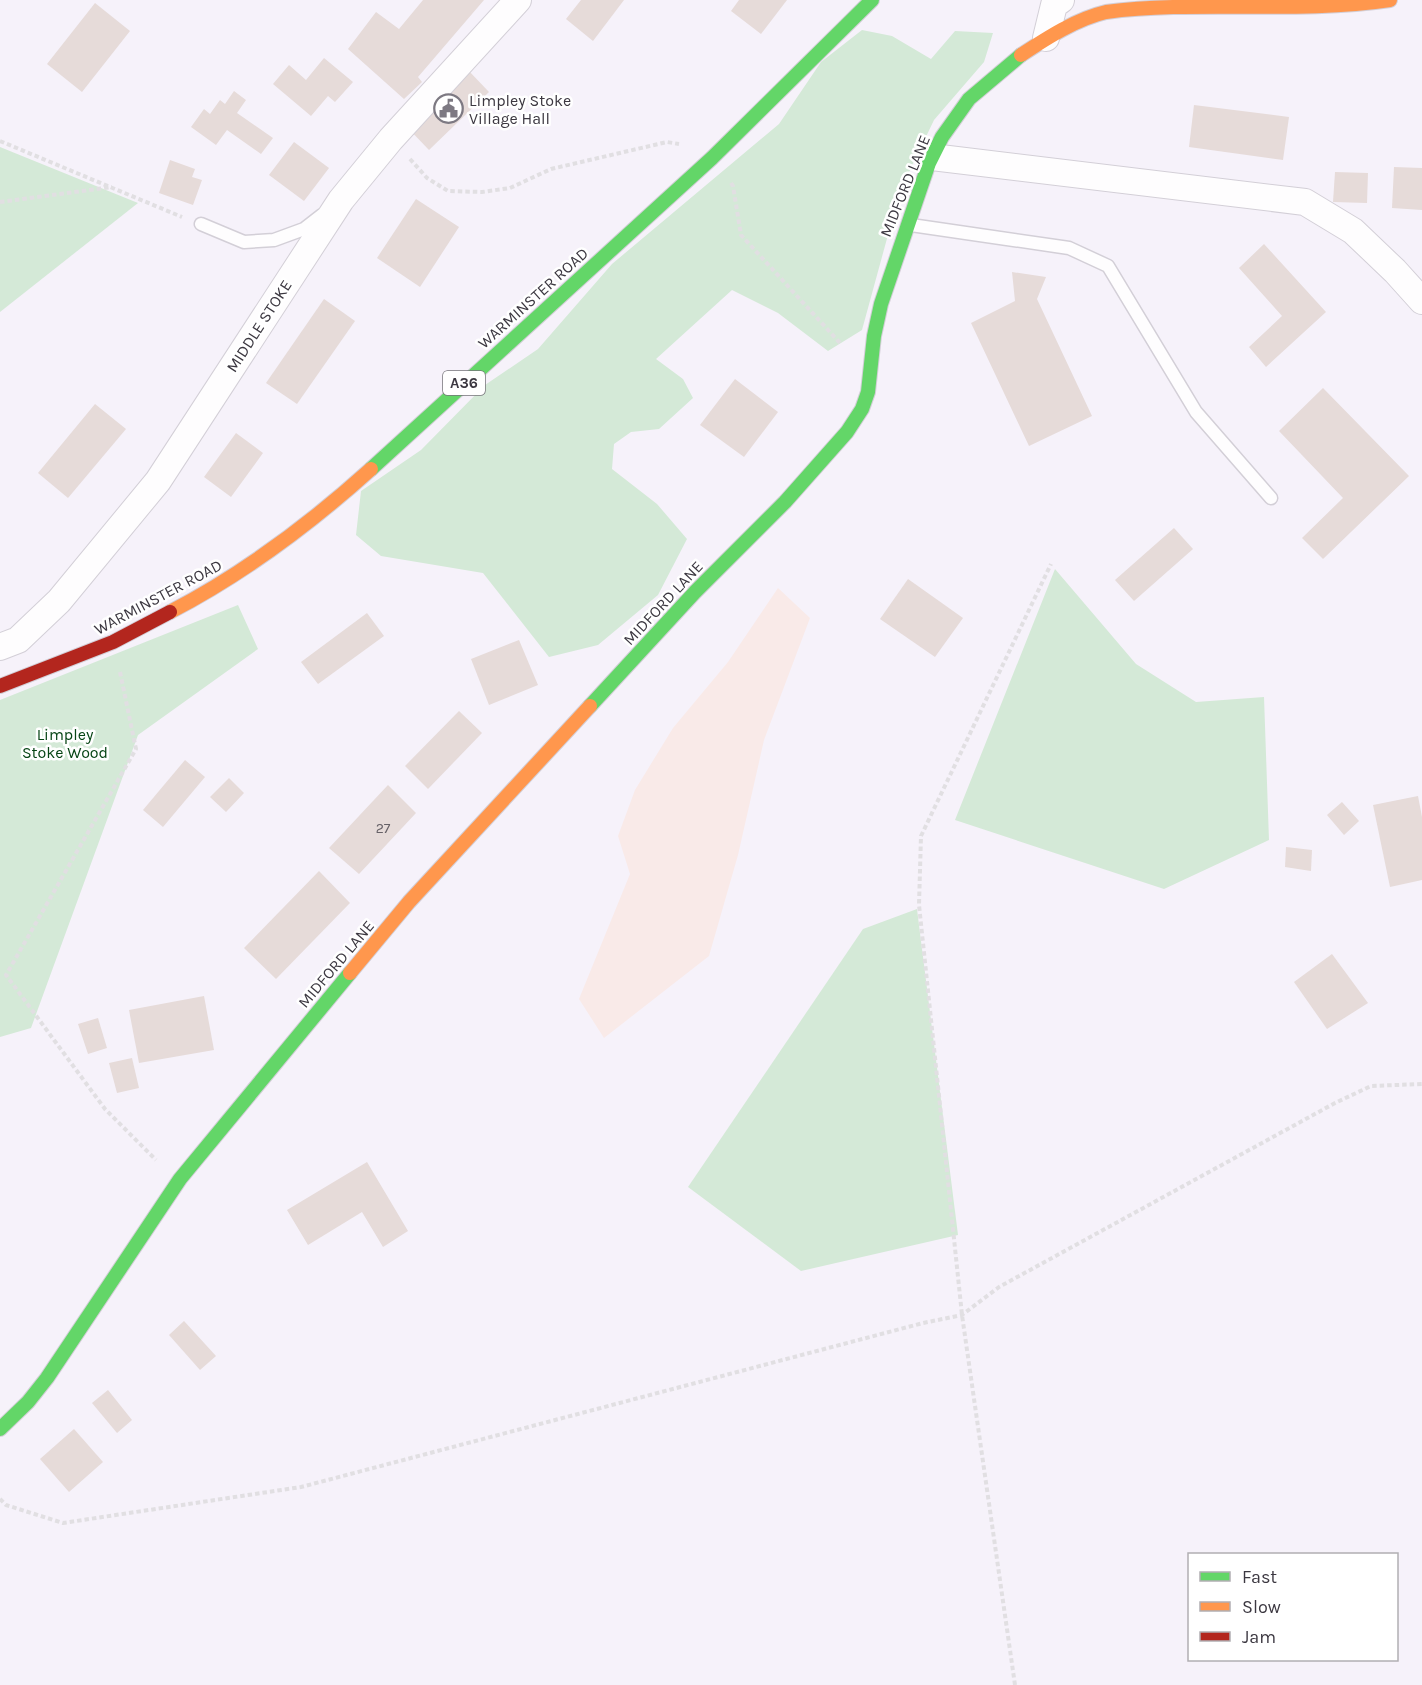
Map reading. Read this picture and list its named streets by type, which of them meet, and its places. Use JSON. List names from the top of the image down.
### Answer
{
  "streets": {
    "main road": ["MIDFORD LANE", "WARMINSTER ROAD", "A36"],
    "street": ["MIDDLE STOKE"]
  },
  "parks": ["Limpley Stoke Wood"],
  "places": {
    "public building": ["Limpley Stoke Village Hall"]
  },
  "house_numbers": ["27"],
  "legend": ["Fast", "Slow", "Jam"]
}
